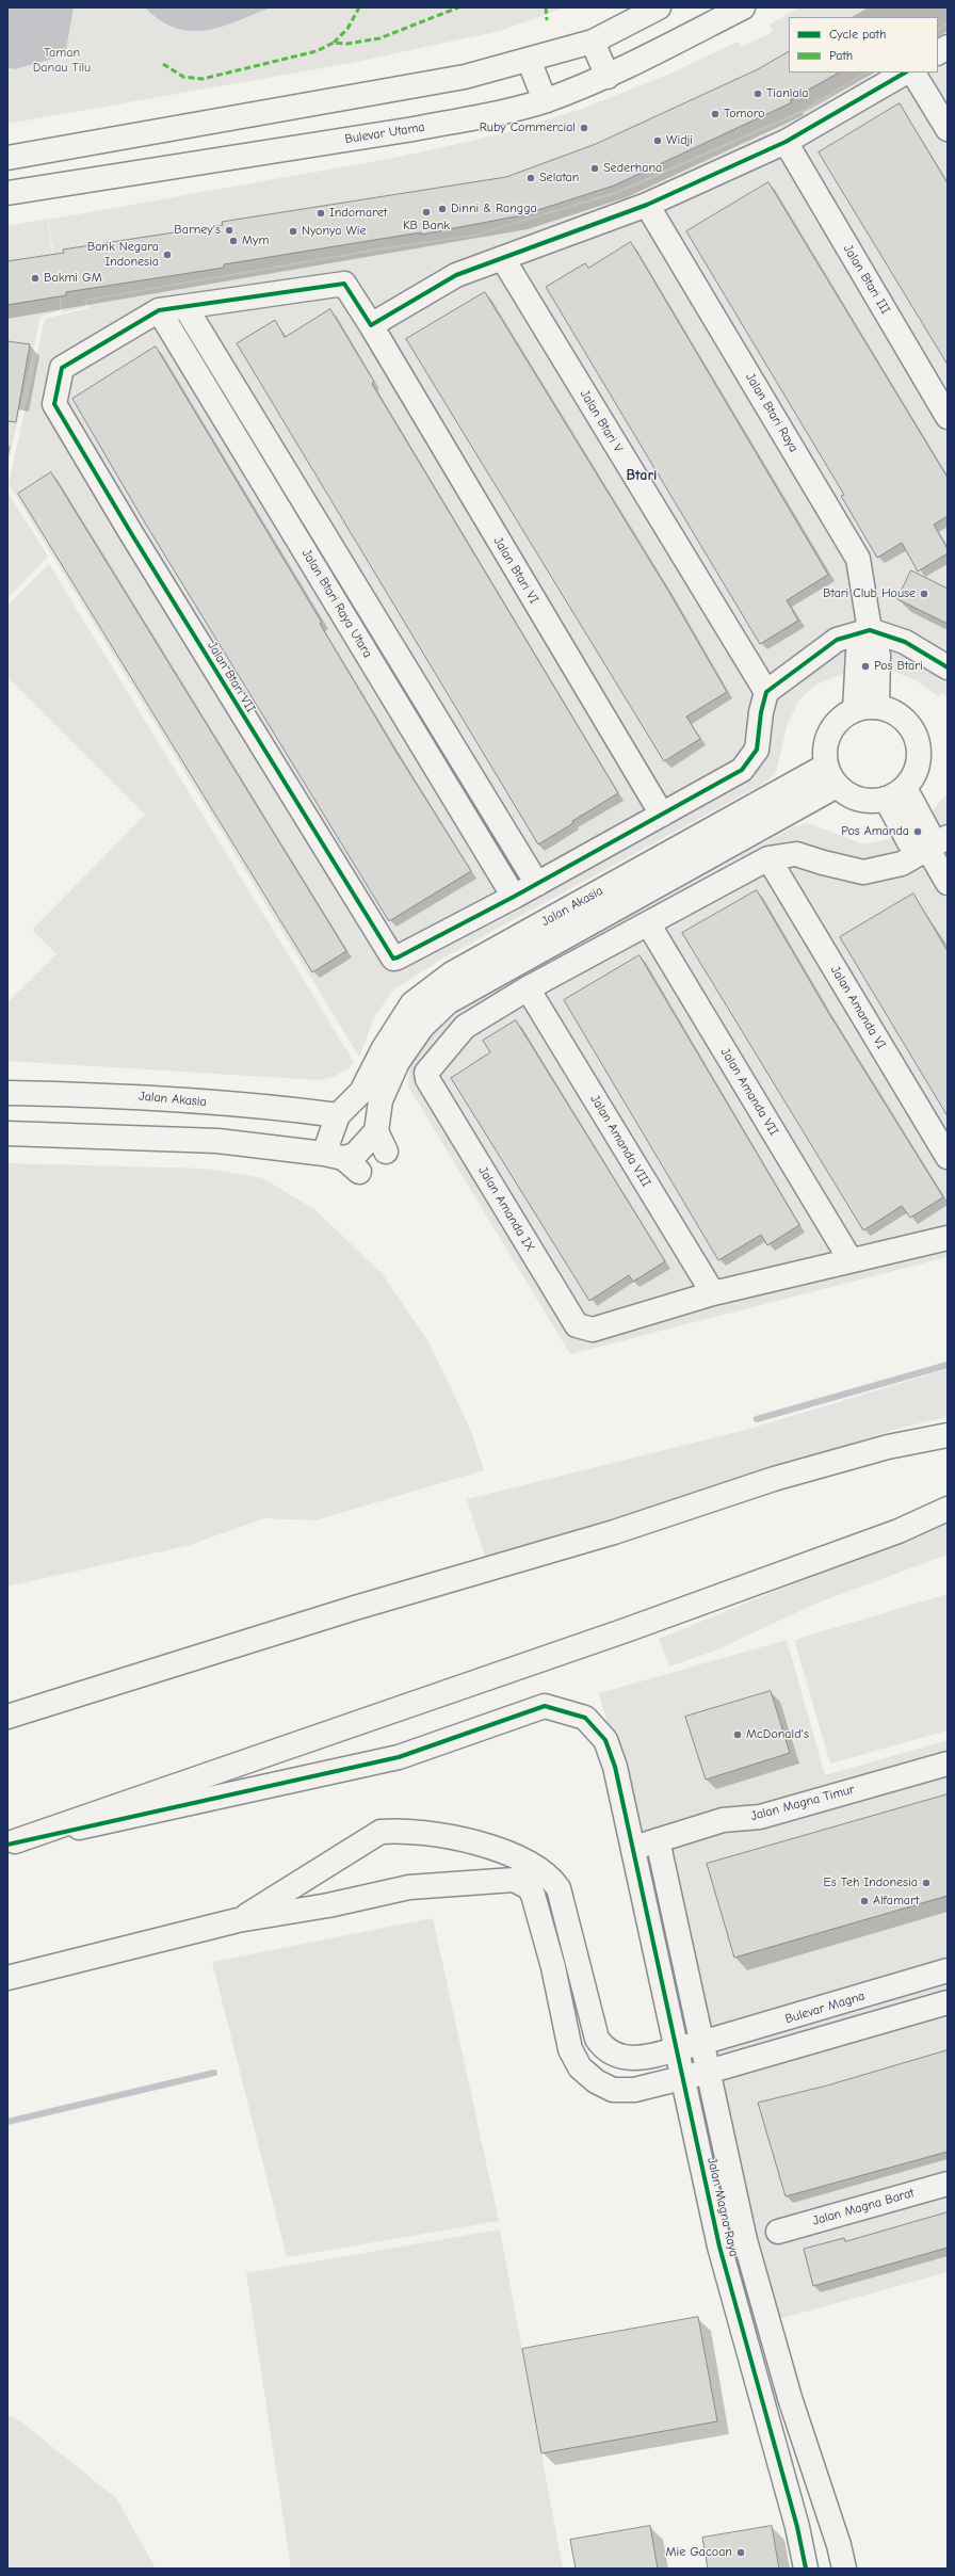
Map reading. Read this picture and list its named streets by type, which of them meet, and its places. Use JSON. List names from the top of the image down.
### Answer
{
  "streets": {
    "main road": [
      "Bulevar Utama",
      "Jalan Btari III",
      "Jalan Btari Raya",
      "Jalan Btari V",
      "Jalan Btari VI",
      "Jalan Btari Raya Utara",
      "Jalan Btari VII",
      "Jalan Akasia",
      "Jalan Amanda VI",
      "Jalan Amanda VII",
      "Jalan Amanda VIII",
      "Jalan Amanda IX",
      "Jalan Magna Timur",
      "Bulevar Magna",
      "Jalan Magna Raya",
      "Jalan Magna Barat"
    ]
  },
  "crossings": [
    ["Jalan Btari Raya", "Jalan Akasia"],
    ["Jalan Btari VI", "Jalan Btari Raya Utara"],
    ["Jalan Btari Raya Utara", "Jalan Btari VII"],
    ["Jalan Amanda VIII", "Jalan Amanda IX"],
    ["Jalan Magna Timur", "Jalan Magna Raya"],
    ["Bulevar Magna", "Jalan Magna Raya"]
  ],
  "districts": ["Btari"],
  "parks": ["Taman Danau Tilu"],
  "places": [
    "Tianlala",
    "Tomoro",
    "Ruby Commercial",
    "Widji",
    "Sederhana",
    "Selatan",
    "Dinni & Rangga",
    "KB Bank",
    "Indomaret",
    "Barney's",
    "Nyonya Wie",
    "Mym",
    "Bank Negara Indonesia",
    "Bakmi GM",
    "Btari Club House",
    "Pos Btari",
    "Pos Amanda",
    "McDonald's",
    "Es Teh Indonesia",
    "Alfamart",
    "Mie Gacoan"
  ],
  "legend": ["Cycle path", "Path"]
}
